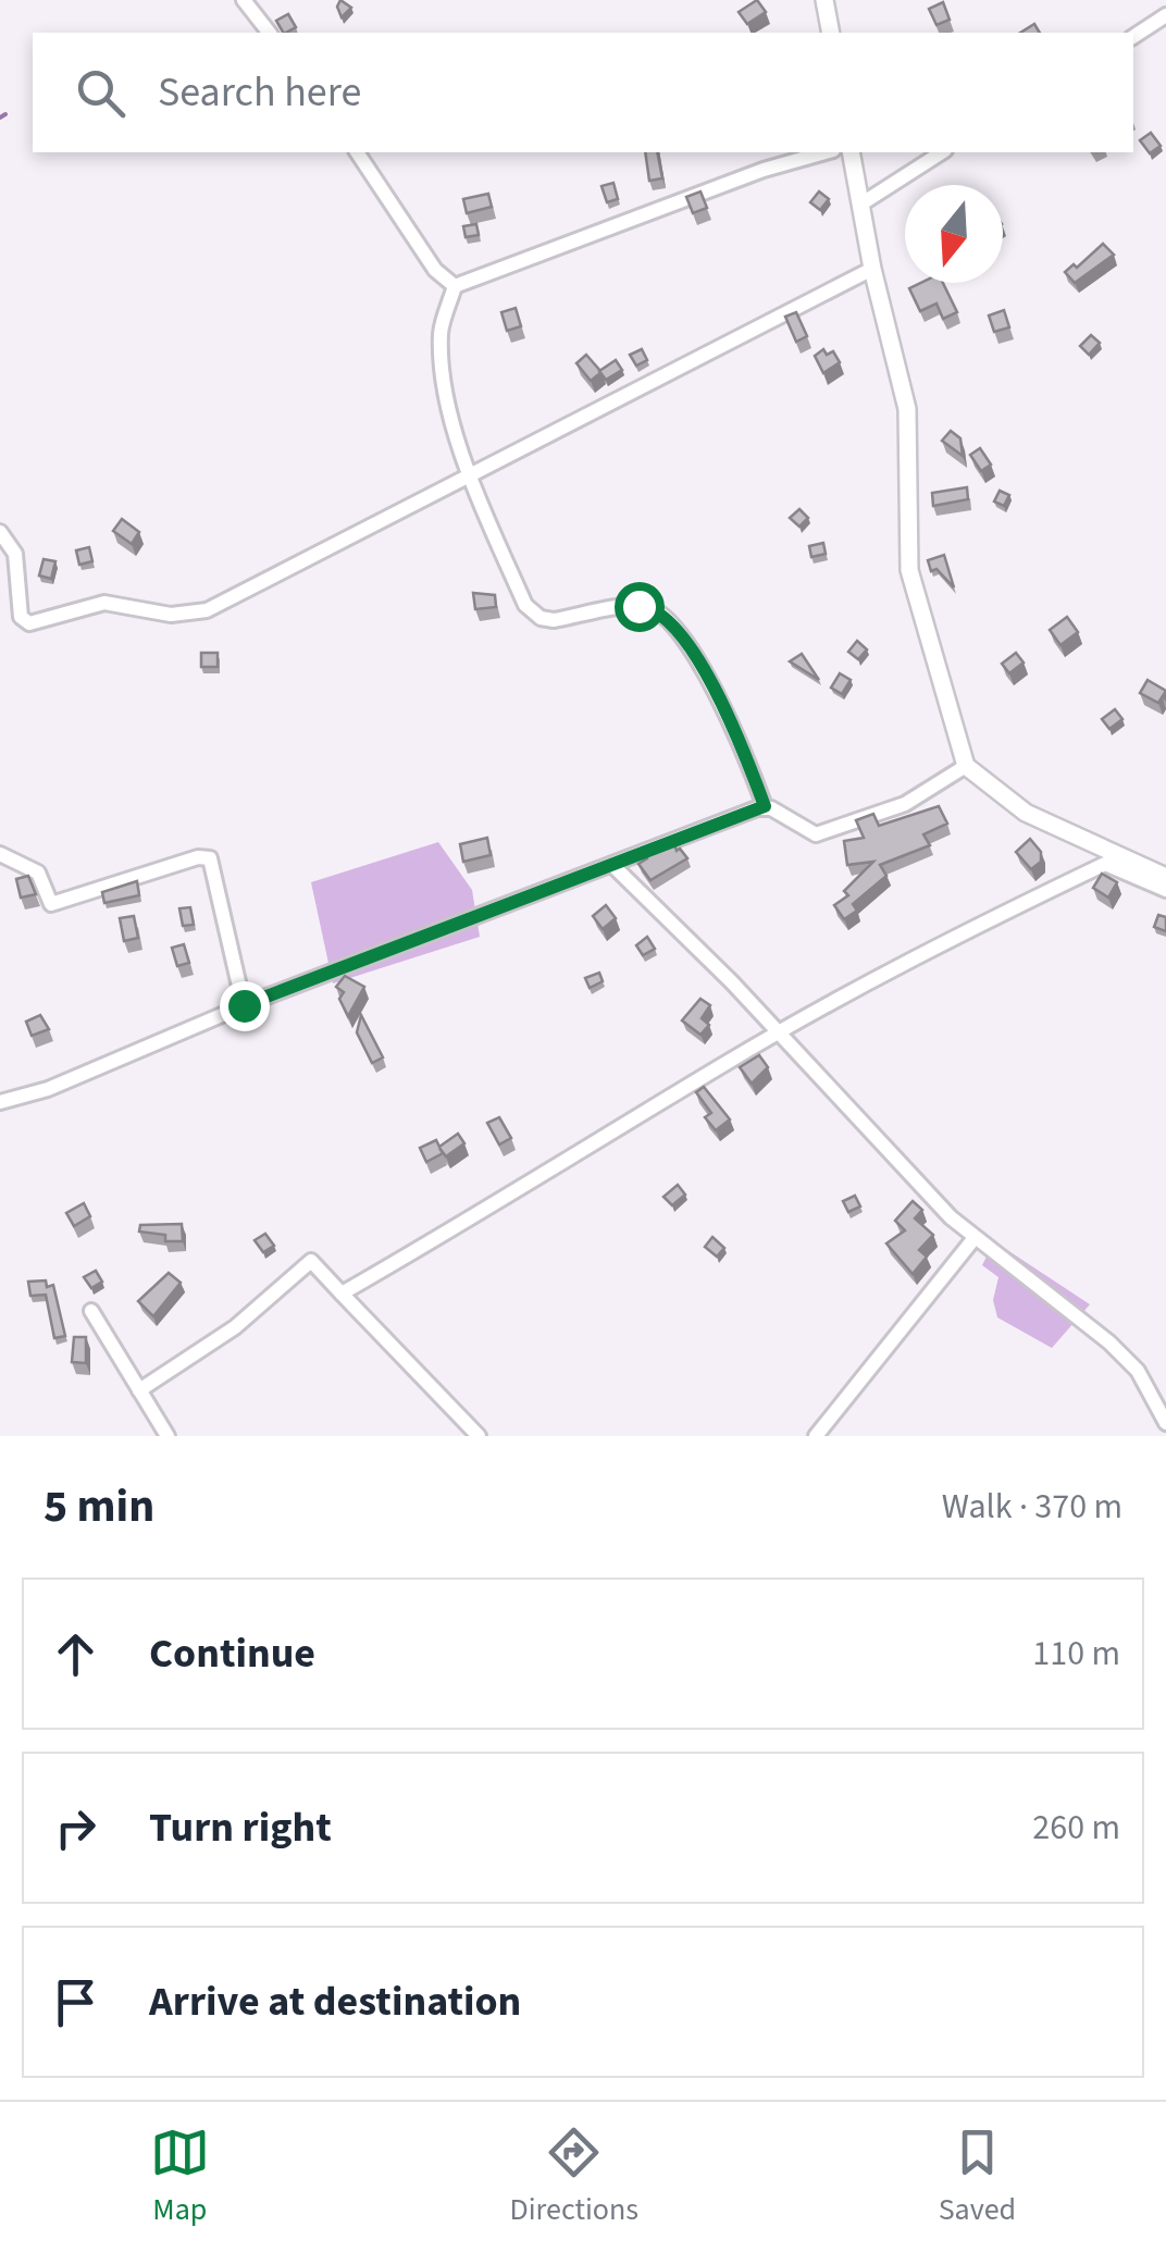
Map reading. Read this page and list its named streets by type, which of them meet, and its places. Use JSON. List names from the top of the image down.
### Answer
{
  "north": "bottom",
  "page": {
    "search": "Search here",
    "heading": ["5 min", "Walk · 370 m"],
    "list": [
      ["Continue", "110 m"],
      ["Turn right", "260 m"],
      "Arrive at destination"
    ],
    "nav": ["Map", "Directions", "Saved"]
  }
}
